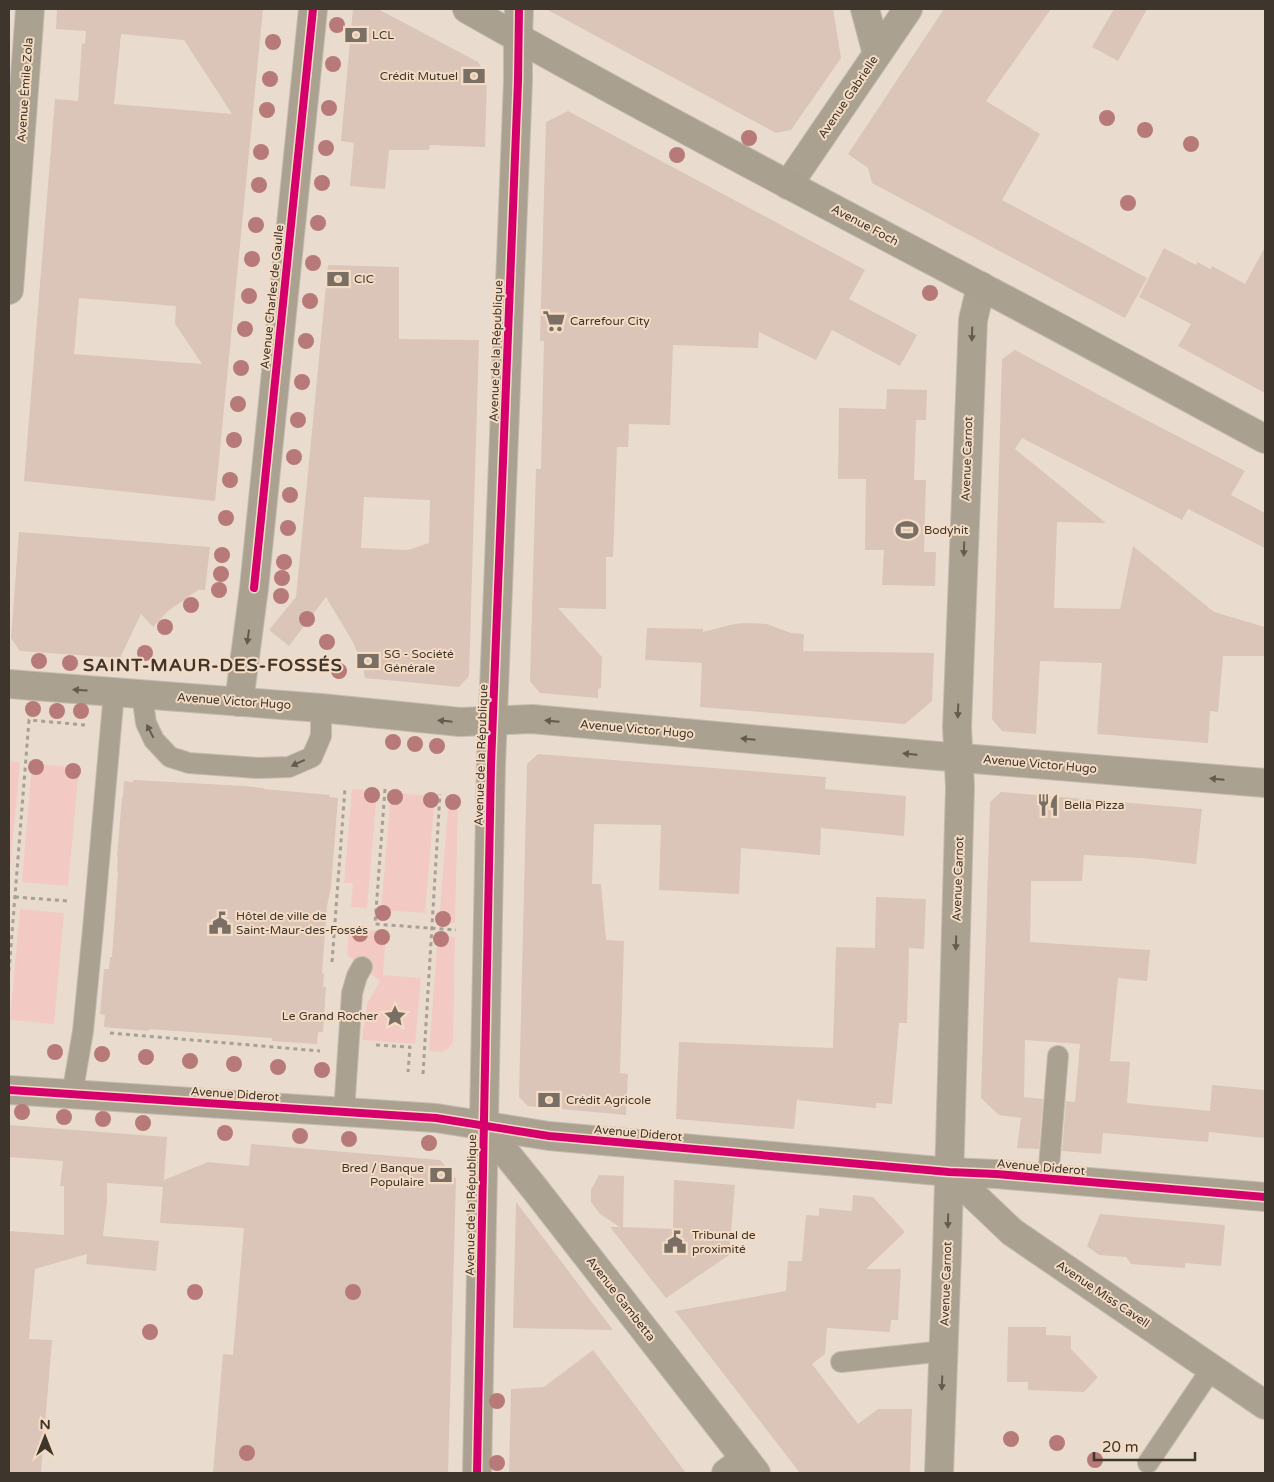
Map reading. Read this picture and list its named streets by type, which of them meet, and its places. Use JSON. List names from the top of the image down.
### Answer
{
  "streets": {
    "main road": ["Avenue Foch"],
    "street": [
      "Avenue Émile Zola",
      "Avenue Gabrielle",
      "Avenue Charles de Gaulle",
      "Avenue de la République",
      "Avenue Carnot",
      "Avenue Victor Hugo",
      "Avenue Diderot",
      "Avenue Miss Cavell",
      "Avenue Gambetta"
    ]
  },
  "crossings": [
    ["Avenue Gabrielle", "Avenue Foch"],
    ["Avenue Foch", "Avenue de la République"],
    ["Avenue Foch", "Avenue Carnot"],
    ["Avenue Charles de Gaulle", "Avenue Victor Hugo"],
    ["Avenue de la République", "Avenue Victor Hugo"],
    ["Avenue de la République", "Avenue Diderot"],
    ["Avenue de la République", "Avenue Gambetta"],
    ["Avenue Carnot", "Avenue Victor Hugo"],
    ["Avenue Carnot", "Avenue Diderot"],
    ["Avenue Carnot", "Avenue Miss Cavell"],
    ["Avenue Diderot", "Avenue Miss Cavell"],
    ["Avenue Diderot", "Avenue Gambetta"]
  ],
  "one_way": ["Avenue Charles de Gaulle", "Avenue Carnot", "Avenue Victor Hugo"],
  "districts": ["SAINT-MAUR-DES-FOSSÉS"],
  "places": {
    "bank": [
      "LCL",
      "Crédit Mutuel",
      "CIC",
      "SG - Société Générale",
      "Crédit Agricole",
      "Bred / Banque Populaire"
    ],
    "supermarket": ["Carrefour City"],
    "sports": ["Bodyhit"],
    "restaurant": ["Bella Pizza"],
    "public building": ["Hôtel de ville de Saint-Maur-des-Fossés", "Tribunal de proximité"],
    "place": ["Le Grand Rocher"]
  },
  "scale_bar": "20 m",
  "north": "top"
}
